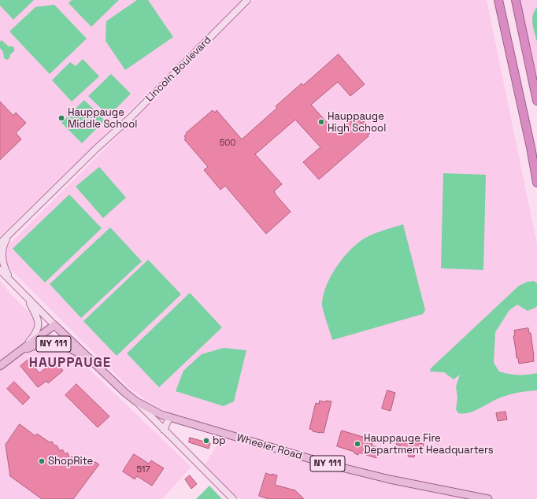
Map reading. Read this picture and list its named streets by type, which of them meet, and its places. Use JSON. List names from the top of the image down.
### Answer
{
  "streets": {
    "main road": ["NY 111", "Wheeler Road"],
    "street": ["Lincoln Boulevard"]
  },
  "crossings": [
    ["NY 111", "Wheeler Road"]
  ],
  "districts": ["HAUPPAUGE"],
  "places": [
    "Hauppauge Middle School",
    "Hauppauge High School",
    "bp",
    "Hauppauge Fire Department Headquarters",
    "ShopRite"
  ],
  "house_numbers": ["500", "517"]
}
